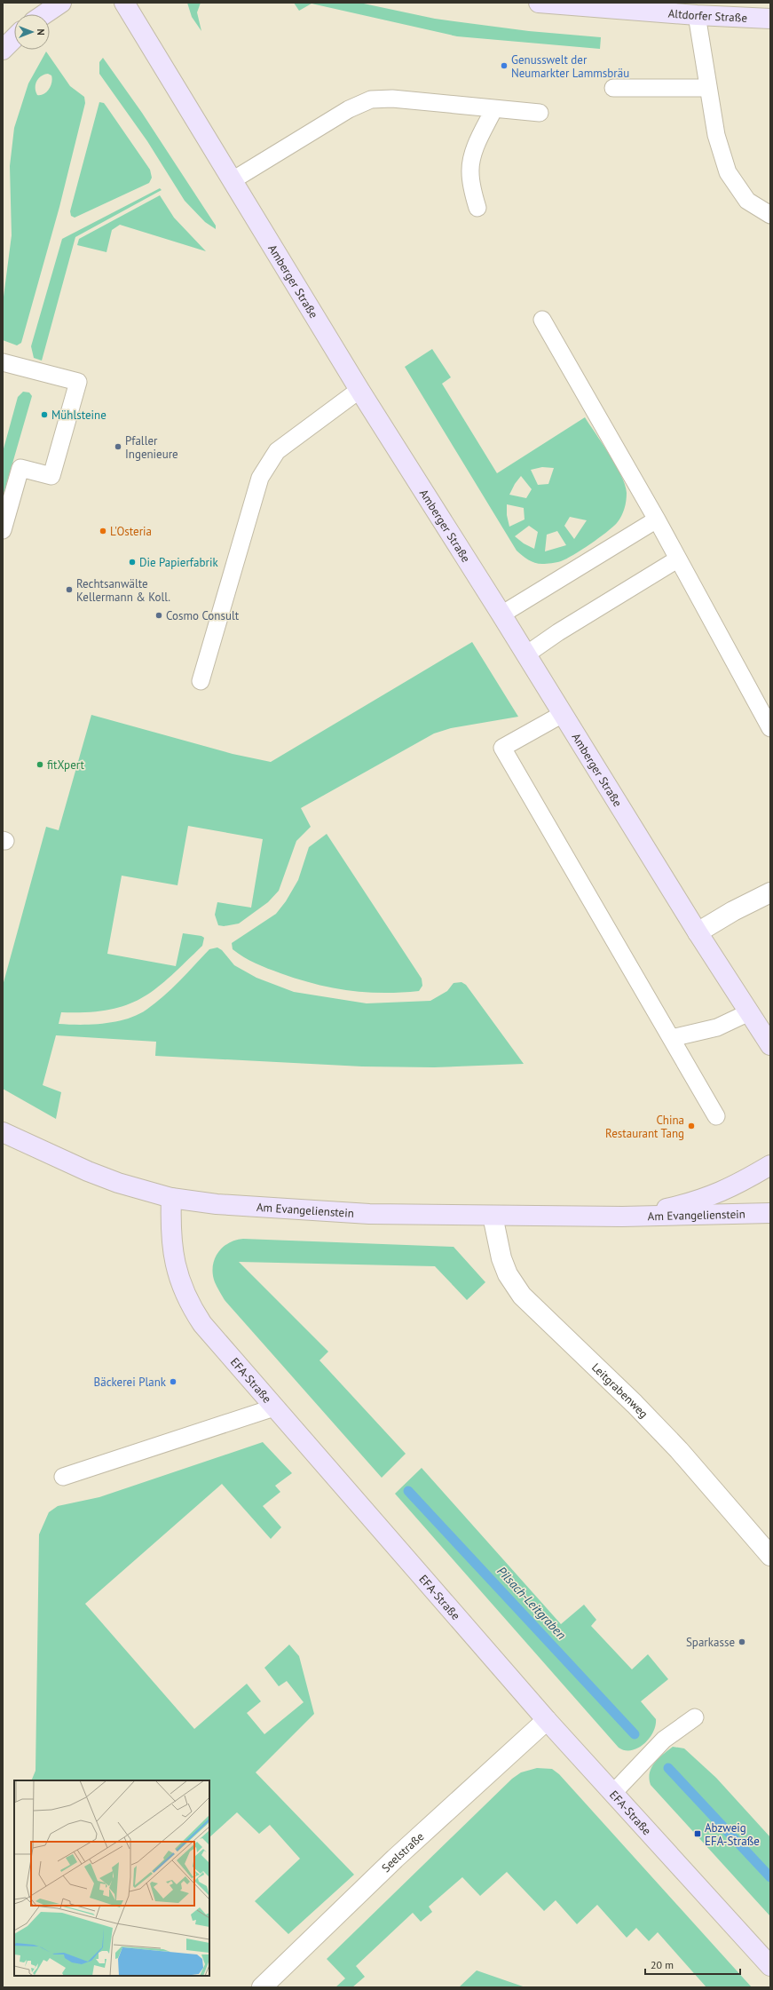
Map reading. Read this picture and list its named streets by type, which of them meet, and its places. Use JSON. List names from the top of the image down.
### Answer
{
  "streets": {
    "street": [
      "Altdorfer Straße",
      "Amberger Straße",
      "Am Evangelienstein",
      "EFA-Straße",
      "Leitgrabenweg",
      "Seelstraße"
    ]
  },
  "crossings": [
    ["Am Evangelienstein", "EFA-Straße"],
    ["Am Evangelienstein", "Leitgrabenweg"],
    ["EFA-Straße", "Seelstraße"]
  ],
  "water": ["Pilsach-Leitgraben"],
  "places": {
    "other": [
      "Genusswelt der Neumarkter Lammsbräu",
      "Mühlsteine",
      "Pfaller Ingenieure",
      "L'Osteria",
      "Die Papierfabrik",
      "Rechtsanwälte Kellermann & Koll.",
      "Cosmo Consult",
      "fitXpert",
      "China Restaurant Tang",
      "Bäckerei Plank",
      "Sparkasse"
    ],
    "transit": ["Abzweig EFA-Straße"]
  },
  "scale_bar": "20 m",
  "north": "right"
}
